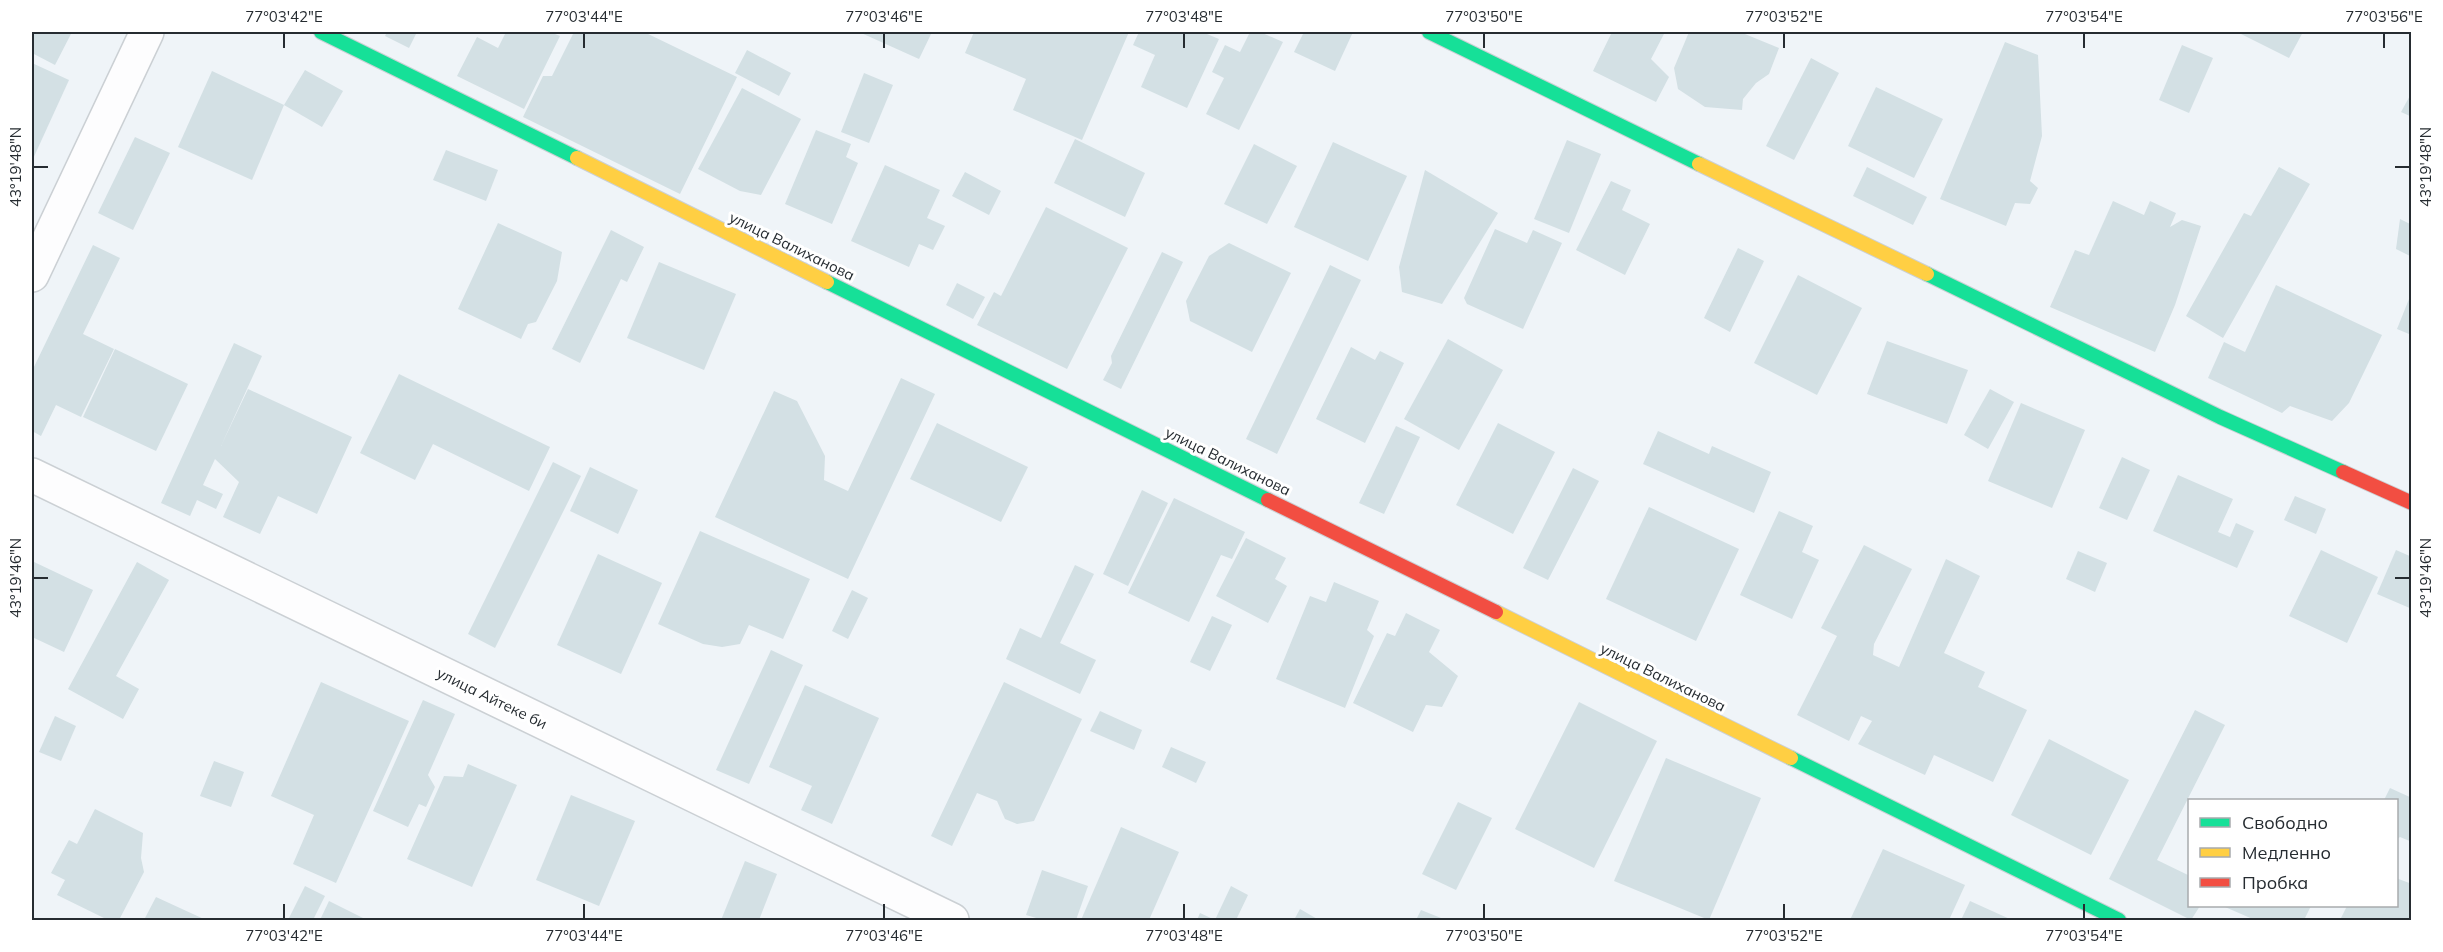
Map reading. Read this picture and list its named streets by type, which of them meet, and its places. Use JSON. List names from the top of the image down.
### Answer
{
  "streets": {
    "street": ["улица Валиханова", "улица Айтеке би"]
  },
  "legend": ["Свободно", "Медленно", "Пробка"],
  "coordinates": [
    "77°03'42\"E",
    "77°03'44\"E",
    "77°03'46\"E",
    "77°03'48\"E",
    "77°03'50\"E",
    "77°03'52\"E",
    "77°03'54\"E",
    "77°03'56\"E",
    "43°19'48\"N",
    "43°19'46\"N"
  ]
}
